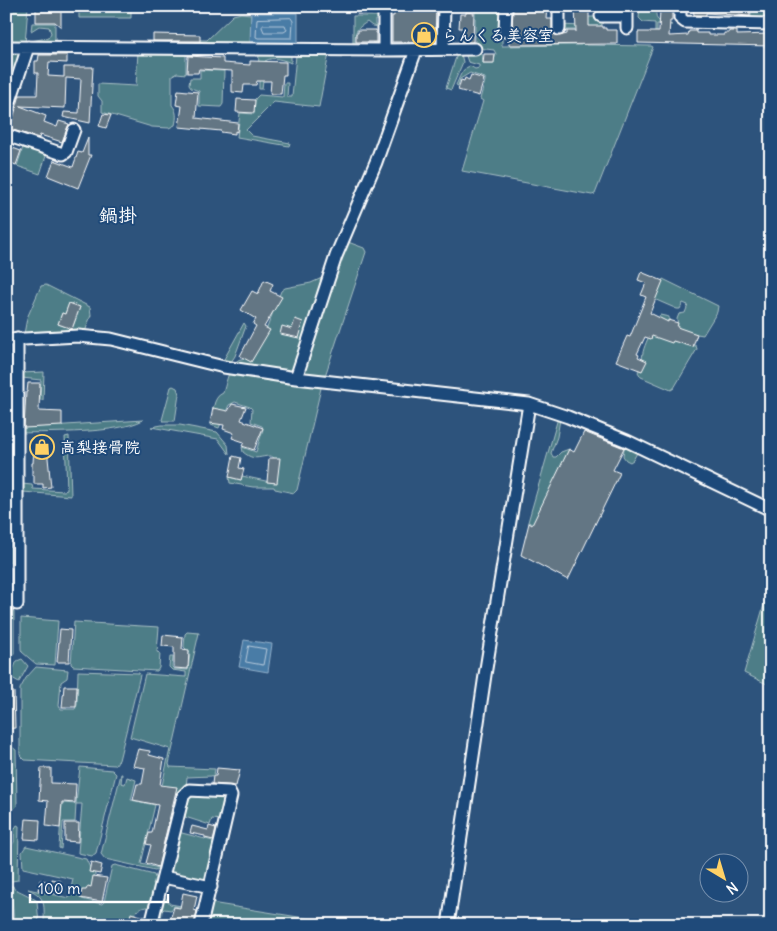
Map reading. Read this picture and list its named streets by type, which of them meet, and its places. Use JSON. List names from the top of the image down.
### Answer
{
  "districts": ["鍋掛"],
  "places": {
    "shop": ["らんくる美容室", "高梨接骨院"]
  },
  "scale_bar": "100 m",
  "north": "bottom right"
}
